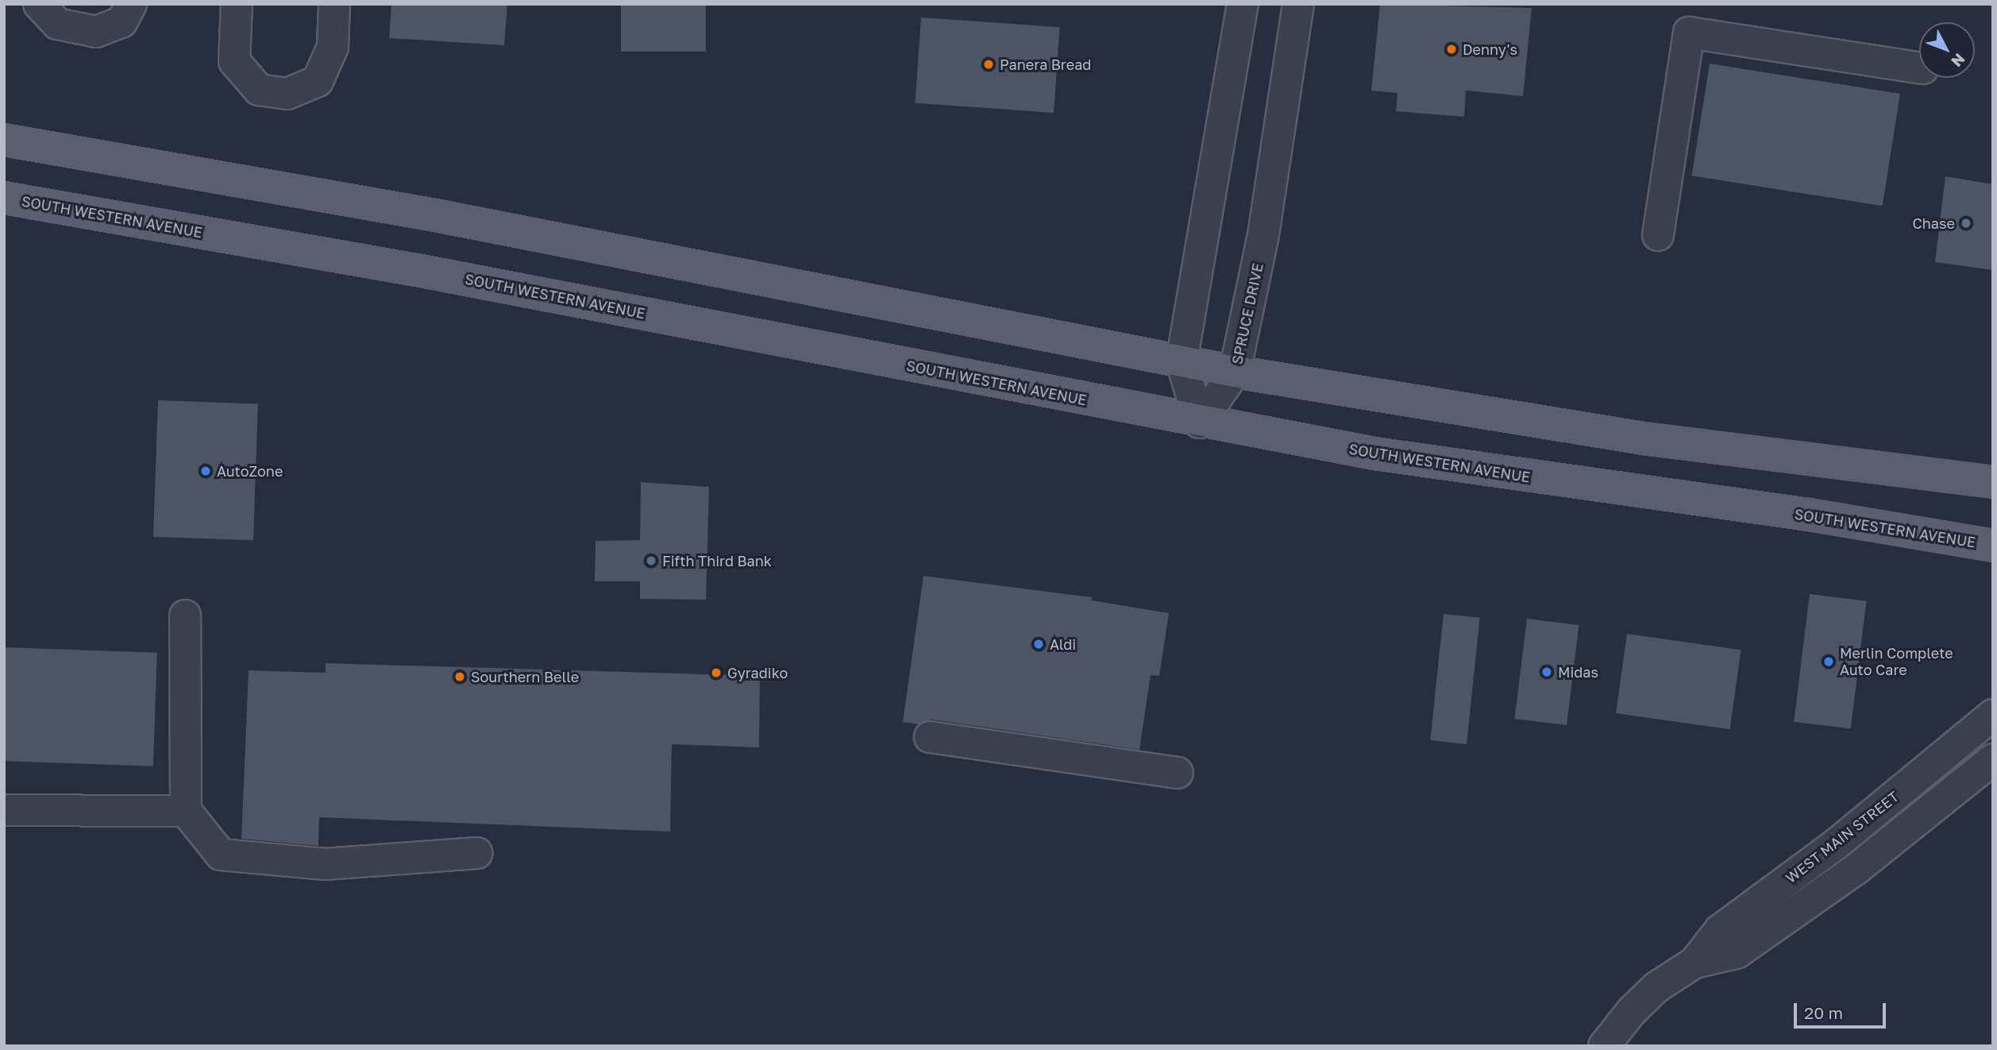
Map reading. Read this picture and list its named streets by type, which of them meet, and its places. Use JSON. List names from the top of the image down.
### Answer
{
  "streets": {
    "main road": ["SOUTH WESTERN AVENUE"],
    "street": ["SPRUCE DRIVE", "WEST MAIN STREET"]
  },
  "crossings": [
    ["SOUTH WESTERN AVENUE", "SPRUCE DRIVE"]
  ],
  "places": [
    "Denny's",
    "Panera Bread",
    "Chase",
    "AutoZone",
    "Fifth Third Bank",
    "Aldi",
    "Merlin Complete Auto Care",
    "Midas",
    "Gyradiko",
    "Sourthern Belle"
  ],
  "scale_bar": "20 m",
  "north": "bottom right"
}
